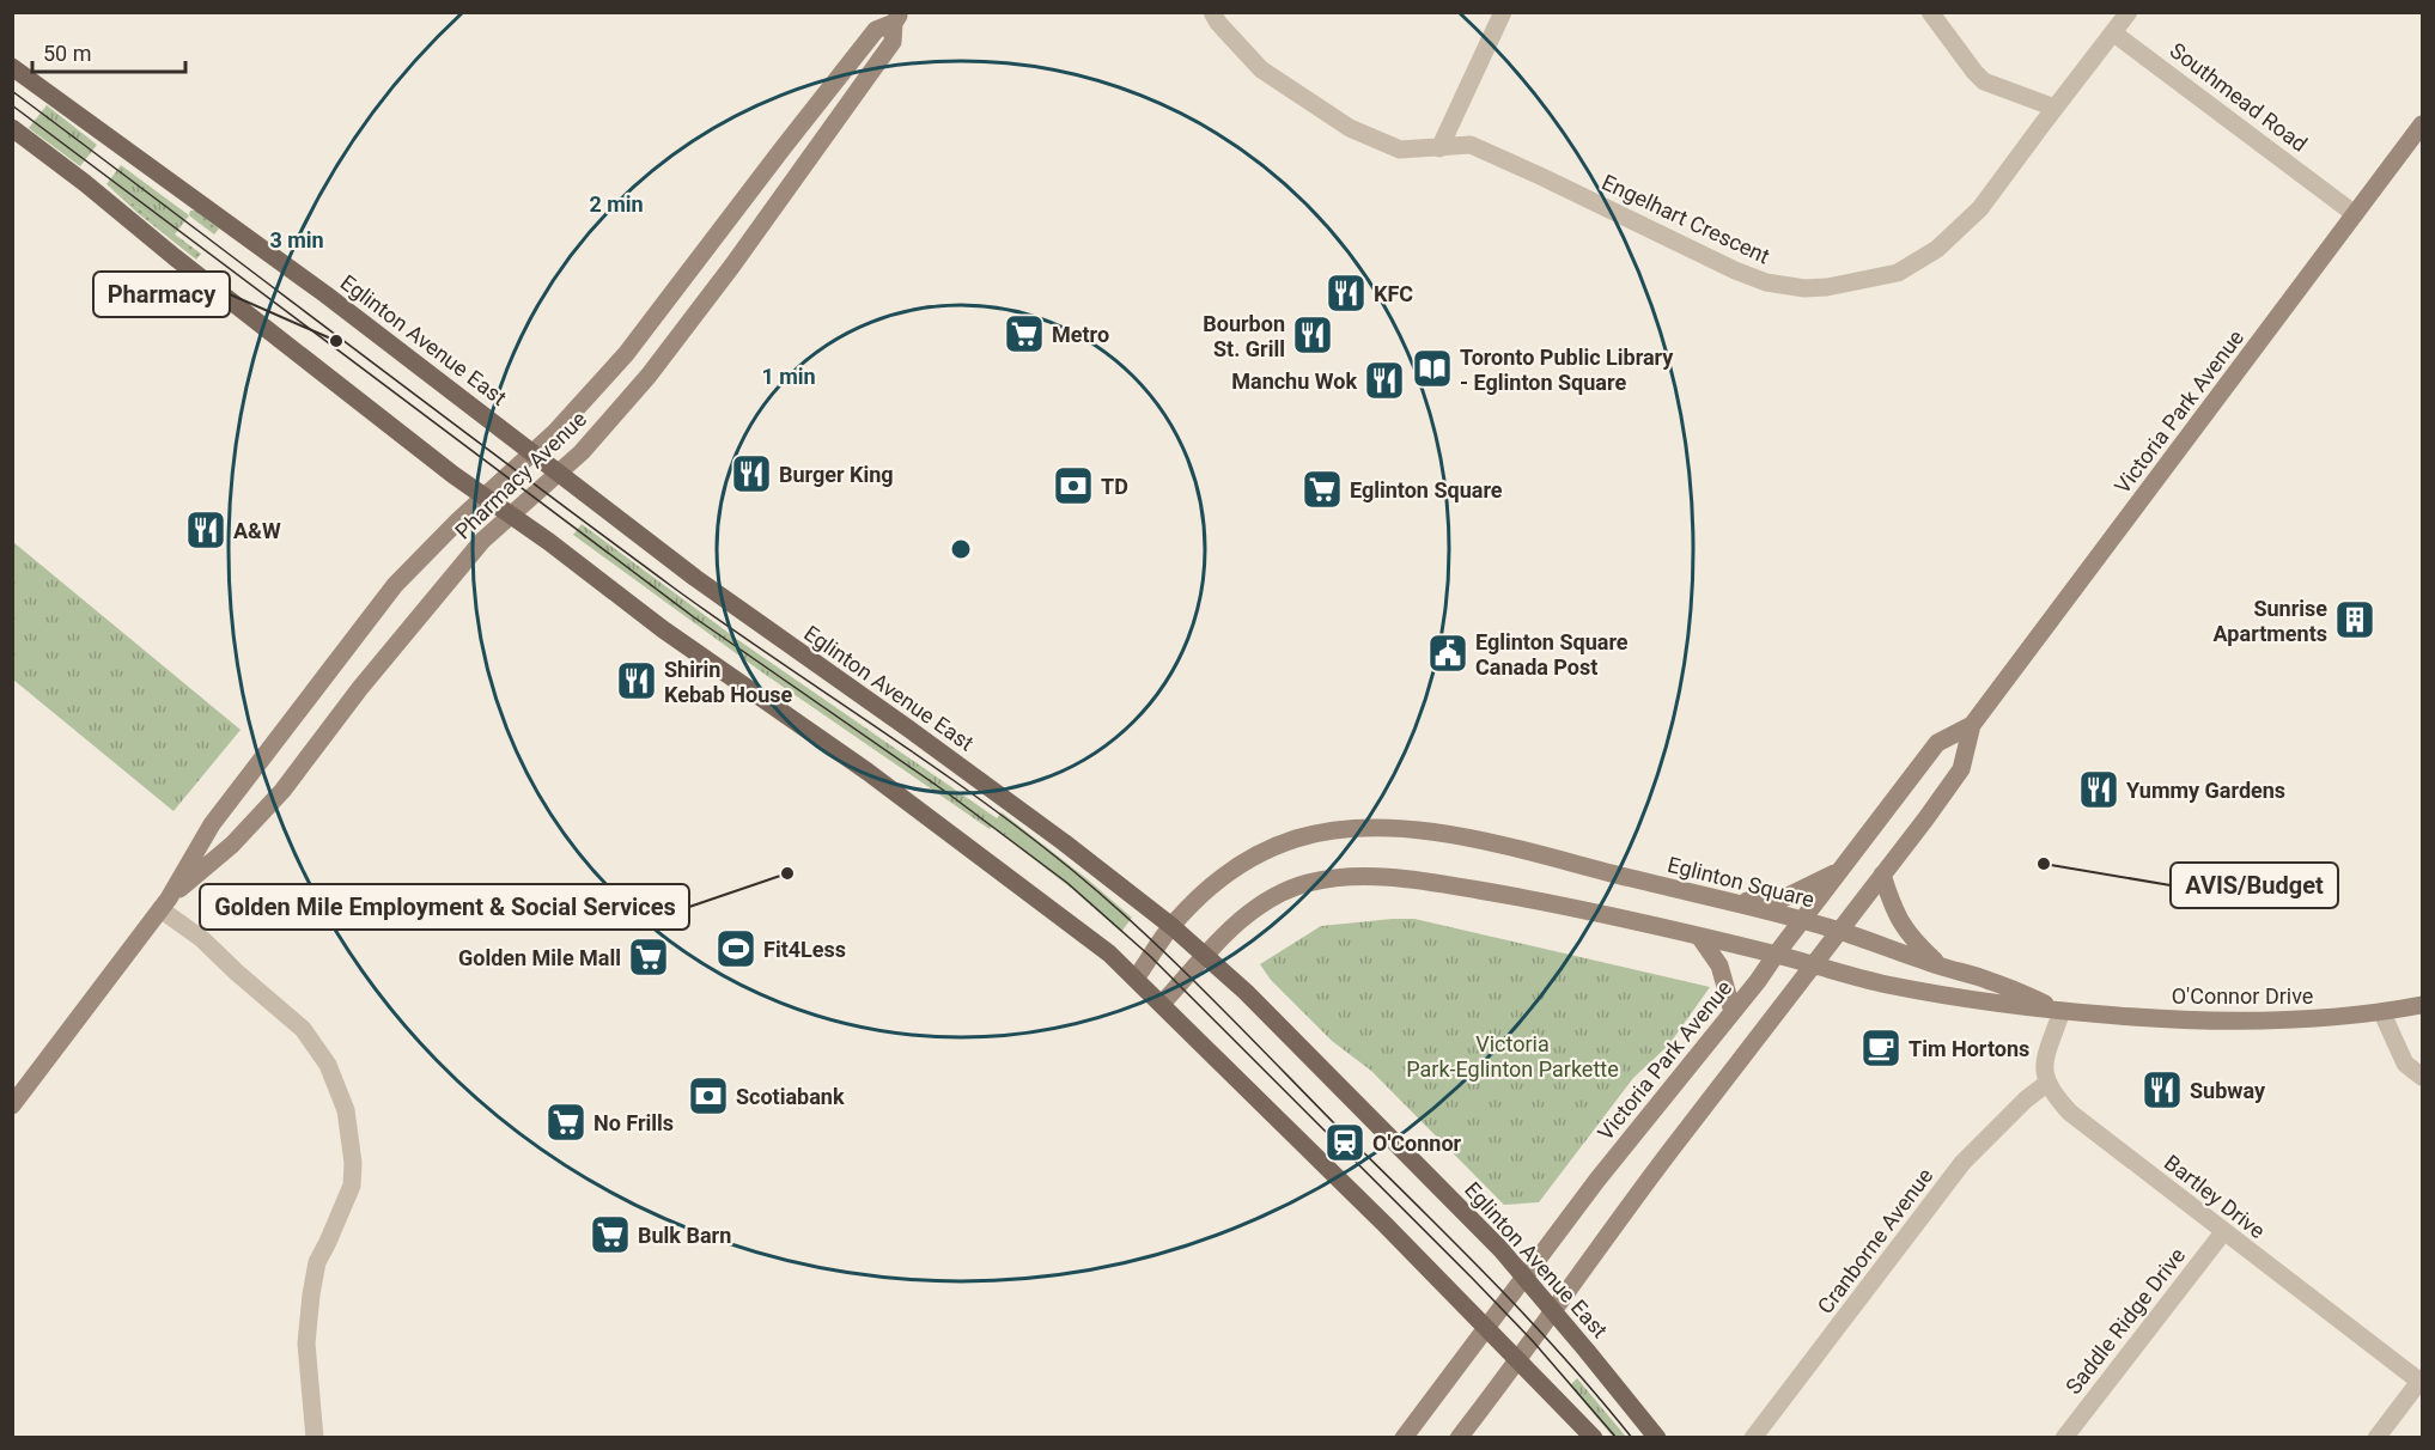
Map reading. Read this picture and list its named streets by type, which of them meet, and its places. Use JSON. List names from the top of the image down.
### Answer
{
  "streets": {
    "main road": [
      "Eglinton Avenue East",
      "Victoria Park Avenue",
      "Pharmacy Avenue",
      "Eglinton Square",
      "O'Connor Drive"
    ],
    "street": [
      "Southmead Road",
      "Engelhart Crescent",
      "Bartley Drive",
      "Cranborne Avenue",
      "Saddle Ridge Drive"
    ]
  },
  "crossings": [
    ["Southmead Road", "Engelhart Crescent"],
    ["Southmead Road", "Victoria Park Avenue"],
    ["Eglinton Avenue East", "Victoria Park Avenue"],
    ["Eglinton Avenue East", "Pharmacy Avenue"],
    ["Eglinton Avenue East", "Eglinton Square"],
    ["Victoria Park Avenue", "Eglinton Square"],
    ["Victoria Park Avenue", "O'Connor Drive"],
    ["Eglinton Square", "O'Connor Drive"],
    ["Bartley Drive", "Cranborne Avenue"],
    ["Bartley Drive", "Saddle Ridge Drive"]
  ],
  "parks": ["Victoria Park-Eglinton Parkette"],
  "places": {
    "restaurant": [
      "KFC",
      "Bourbon St. Grill",
      "Manchu Wok",
      "Burger King",
      "A&W",
      "Shirin Kebab House",
      "Yummy Gardens",
      "Subway"
    ],
    "supermarket": [
      "Metro",
      "Eglinton Square",
      "Golden Mile Mall",
      "No Frills",
      "Bulk Barn"
    ],
    "other": ["Pharmacy", "AVIS/Budget", "Golden Mile Employment & Social Services"],
    "library": ["Toronto Public Library - Eglinton Square"],
    "bank": ["TD", "Scotiabank"],
    "building": ["Sunrise Apartments"],
    "public building": ["Eglinton Square Canada Post"],
    "sports": ["Fit4Less"],
    "cafe": ["Tim Hortons"],
    "station": ["O'Connor"]
  },
  "scale_bar": "50 m",
  "rings": ["2 min", "3 min", "1 min"]
}
